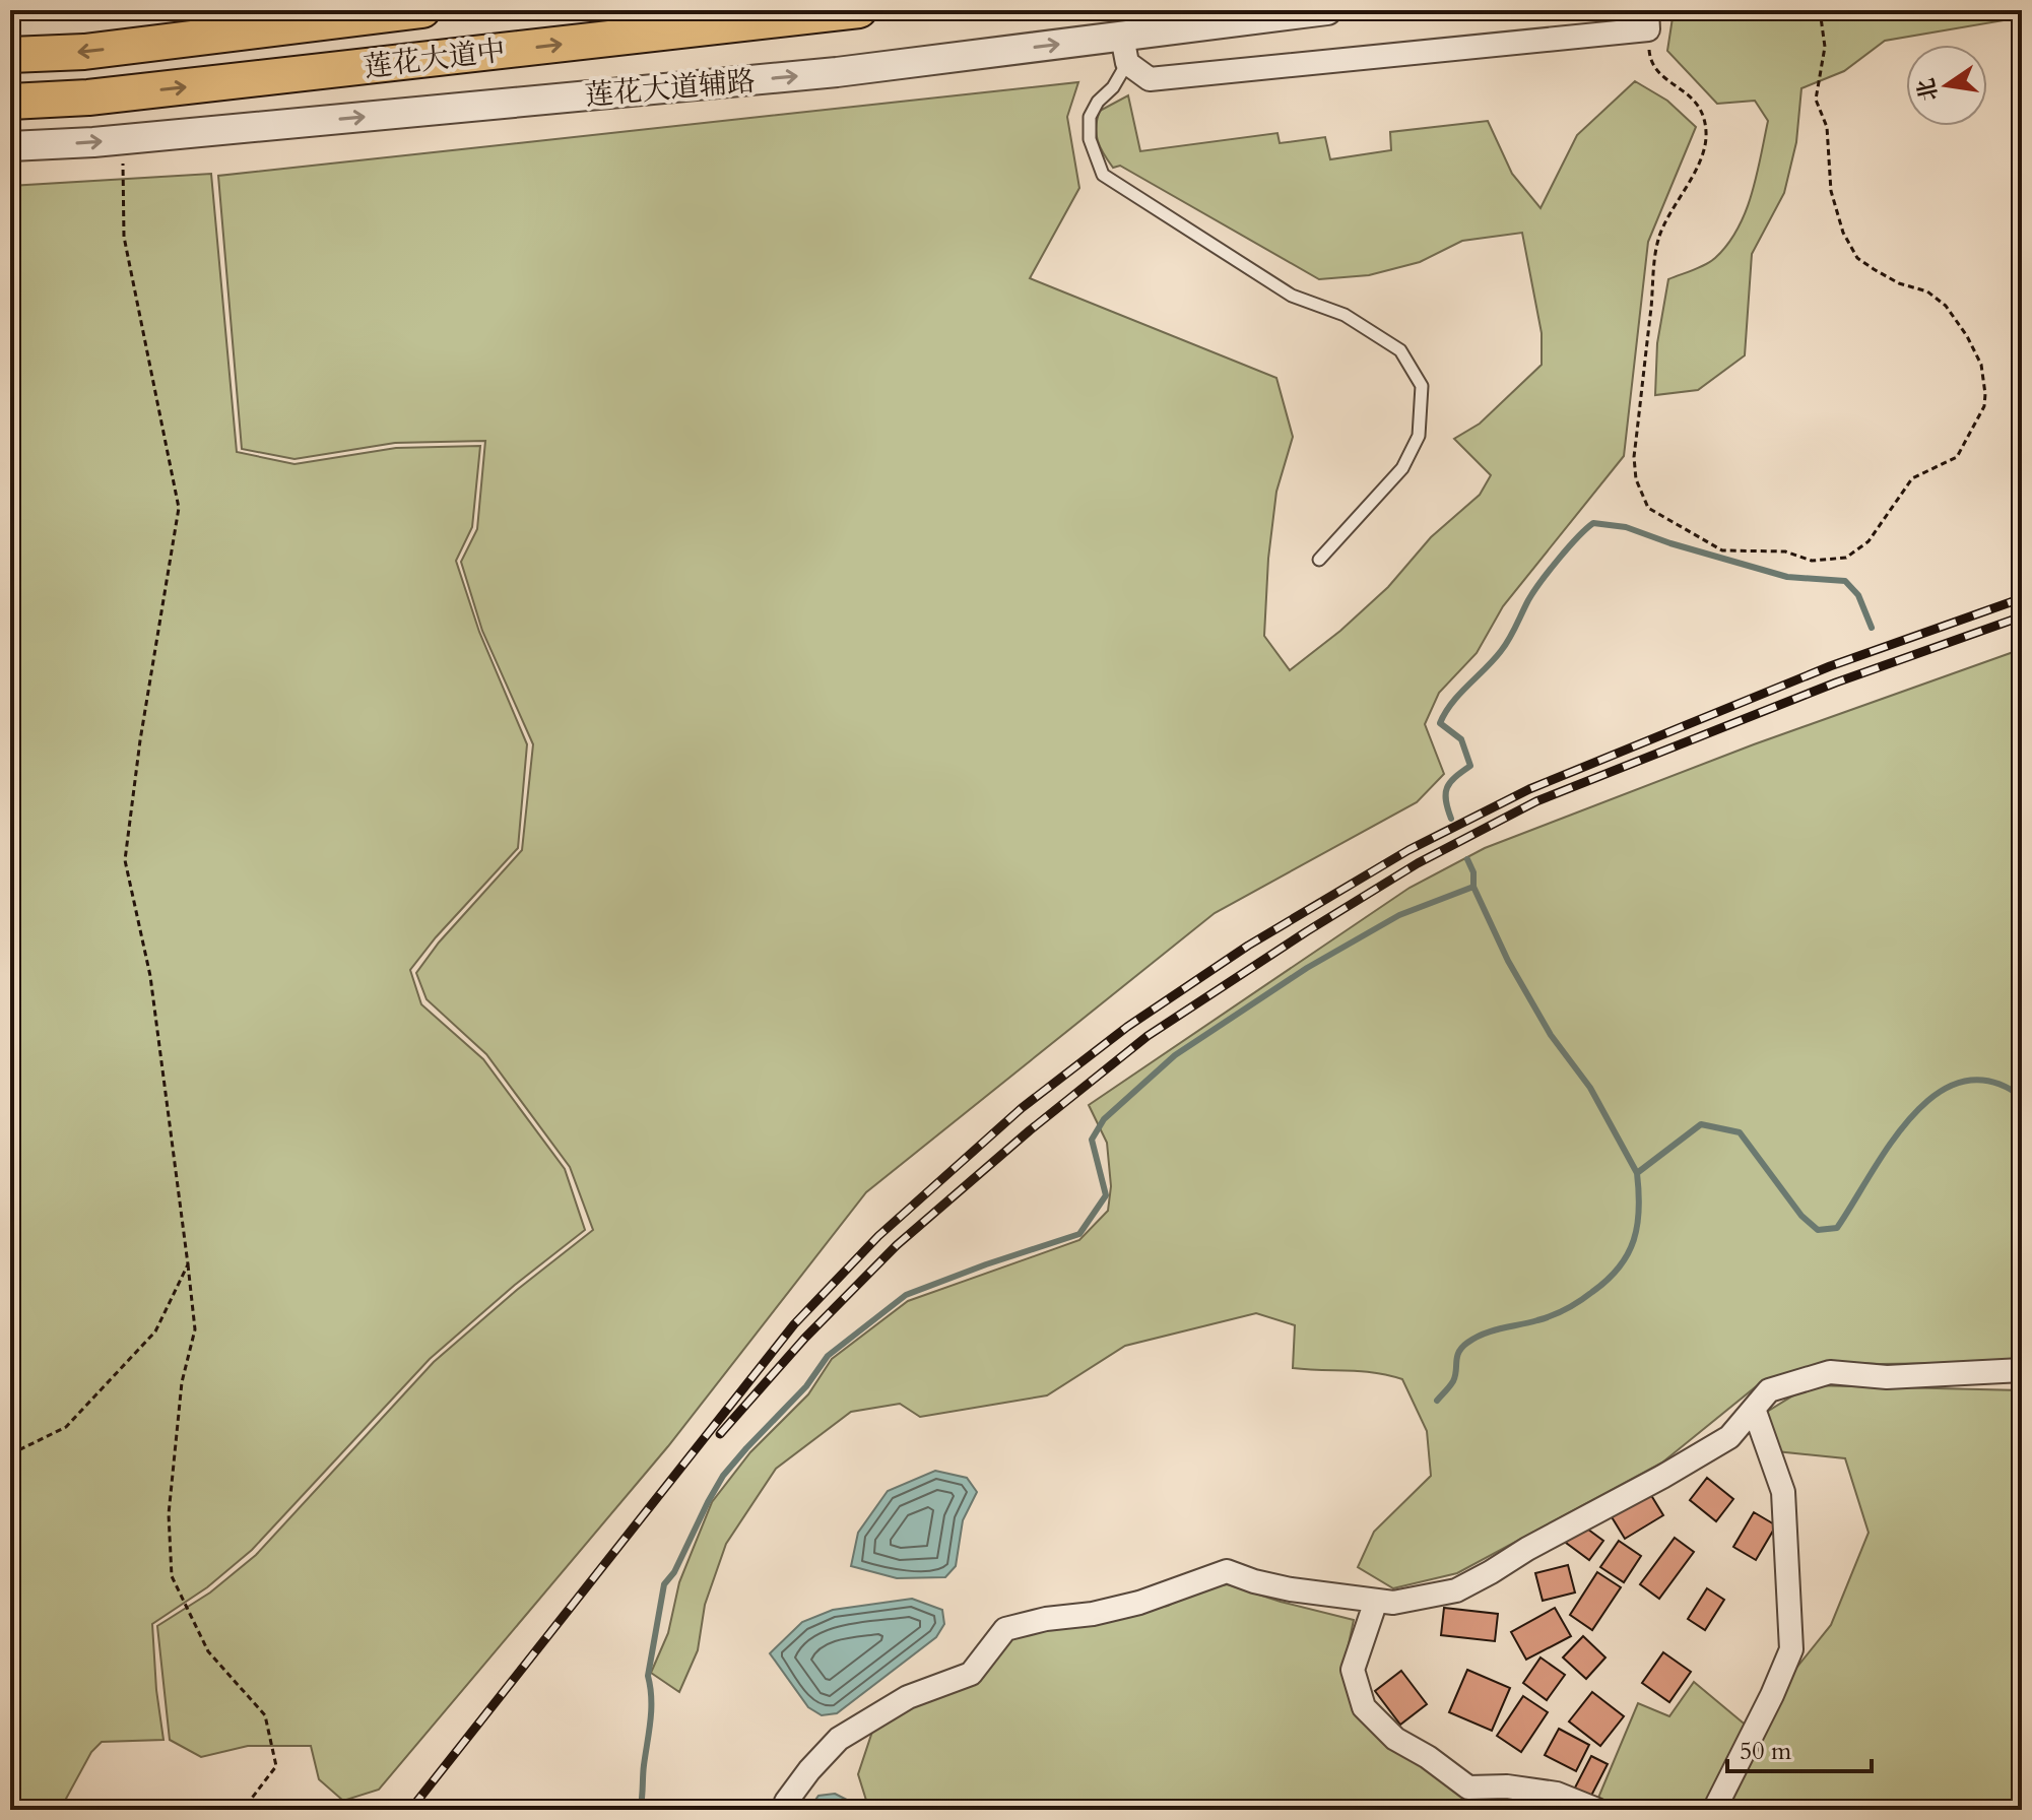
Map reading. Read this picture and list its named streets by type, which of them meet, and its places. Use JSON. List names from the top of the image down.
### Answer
{
  "streets": {
    "main road": ["莲花大道中"],
    "street": ["莲花大道辅路"]
  },
  "one_way": ["莲花大道辅路"],
  "scale_bar": "50 m",
  "north": "left"
}
